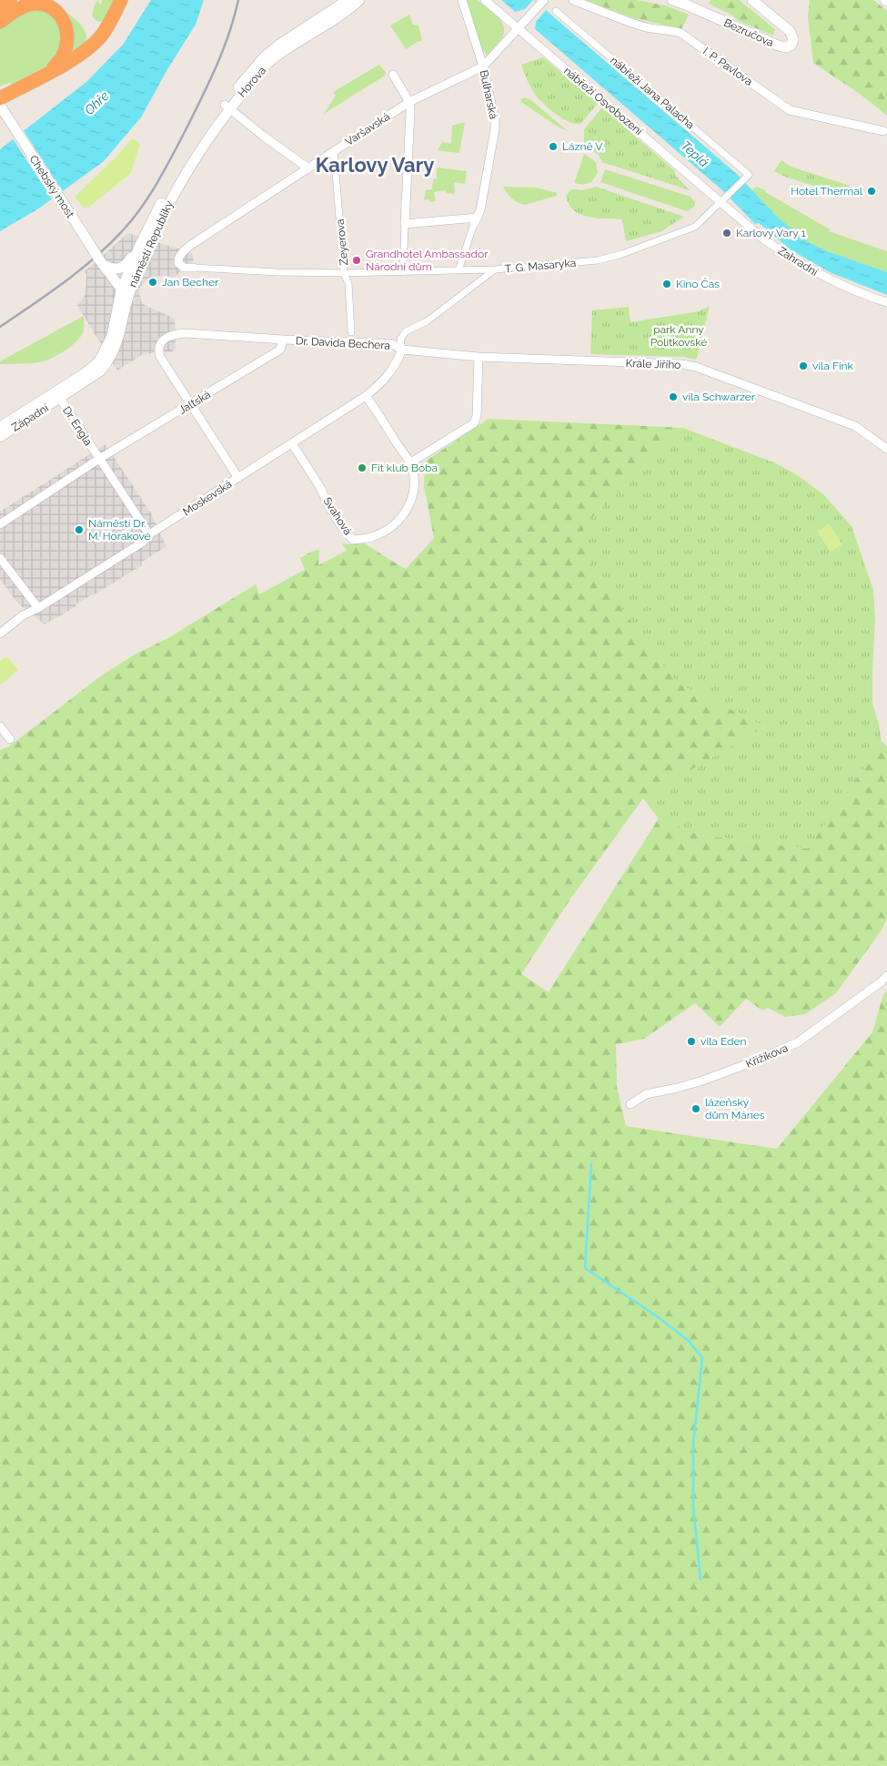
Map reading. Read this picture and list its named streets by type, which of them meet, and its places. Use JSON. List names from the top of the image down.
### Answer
{
  "streets": {
    "street": [
      "Bezručova",
      "I. P. Pavlova",
      "Horova",
      "nábřeží Jana Palacha",
      "Bulharská",
      "nábřeží Osvobození",
      "Varšavská",
      "Chebský most",
      "Zeyerova",
      "náměstí Republiky",
      "Zahradní",
      "T. G. Masaryka",
      "Dr. Davida Bechera",
      "Krále Jiřího",
      "Jaltská",
      "Západní",
      "Dr. Engla",
      "Moskevská",
      "Svahová",
      "Křižíkova"
    ]
  },
  "crossings": [
    ["Horova", "náměstí Republiky"],
    ["nábřeží Jana Palacha", "T. G. Masaryka"],
    ["Bulharská", "Varšavská"],
    ["Bulharská", "T. G. Masaryka"],
    ["nábřeží Osvobození", "Varšavská"],
    ["nábřeží Osvobození", "Zahradní"],
    ["nábřeží Osvobození", "T. G. Masaryka"],
    ["Varšavská", "Zeyerova"],
    ["Varšavská", "T. G. Masaryka"],
    ["Chebský most", "náměstí Republiky"],
    ["Zeyerova", "T. G. Masaryka"],
    ["náměstí Republiky", "Západní"],
    ["náměstí Republiky", "Dr. Engla"],
    ["Zahradní", "T. G. Masaryka"],
    ["T. G. Masaryka", "Dr. Davida Bechera"],
    ["Dr. Davida Bechera", "Krále Jiřího"],
    ["Dr. Davida Bechera", "Jaltská"],
    ["Dr. Davida Bechera", "Moskevská"],
    ["Krále Jiřího", "Moskevská"],
    ["Jaltská", "Dr. Engla"],
    ["Západní", "Dr. Engla"],
    ["Moskevská", "Svahová"]
  ],
  "districts": ["Karlovy Vary"],
  "water": ["Ohře", "Teplá"],
  "parks": ["park Anny Politkovské"],
  "places": [
    "Lázně V.",
    "Hotel Thermal",
    "Karlovy Vary 1",
    "Grandhotel Ambassador Národní dům",
    "Jan Becher",
    "Kino Čas",
    "vila Fink",
    "vila Schwarzer",
    "Fit klub Boba",
    "Náměstí Dr. M. Horákové",
    "vila Eden",
    "lázeňský dům Mánes"
  ]
}
